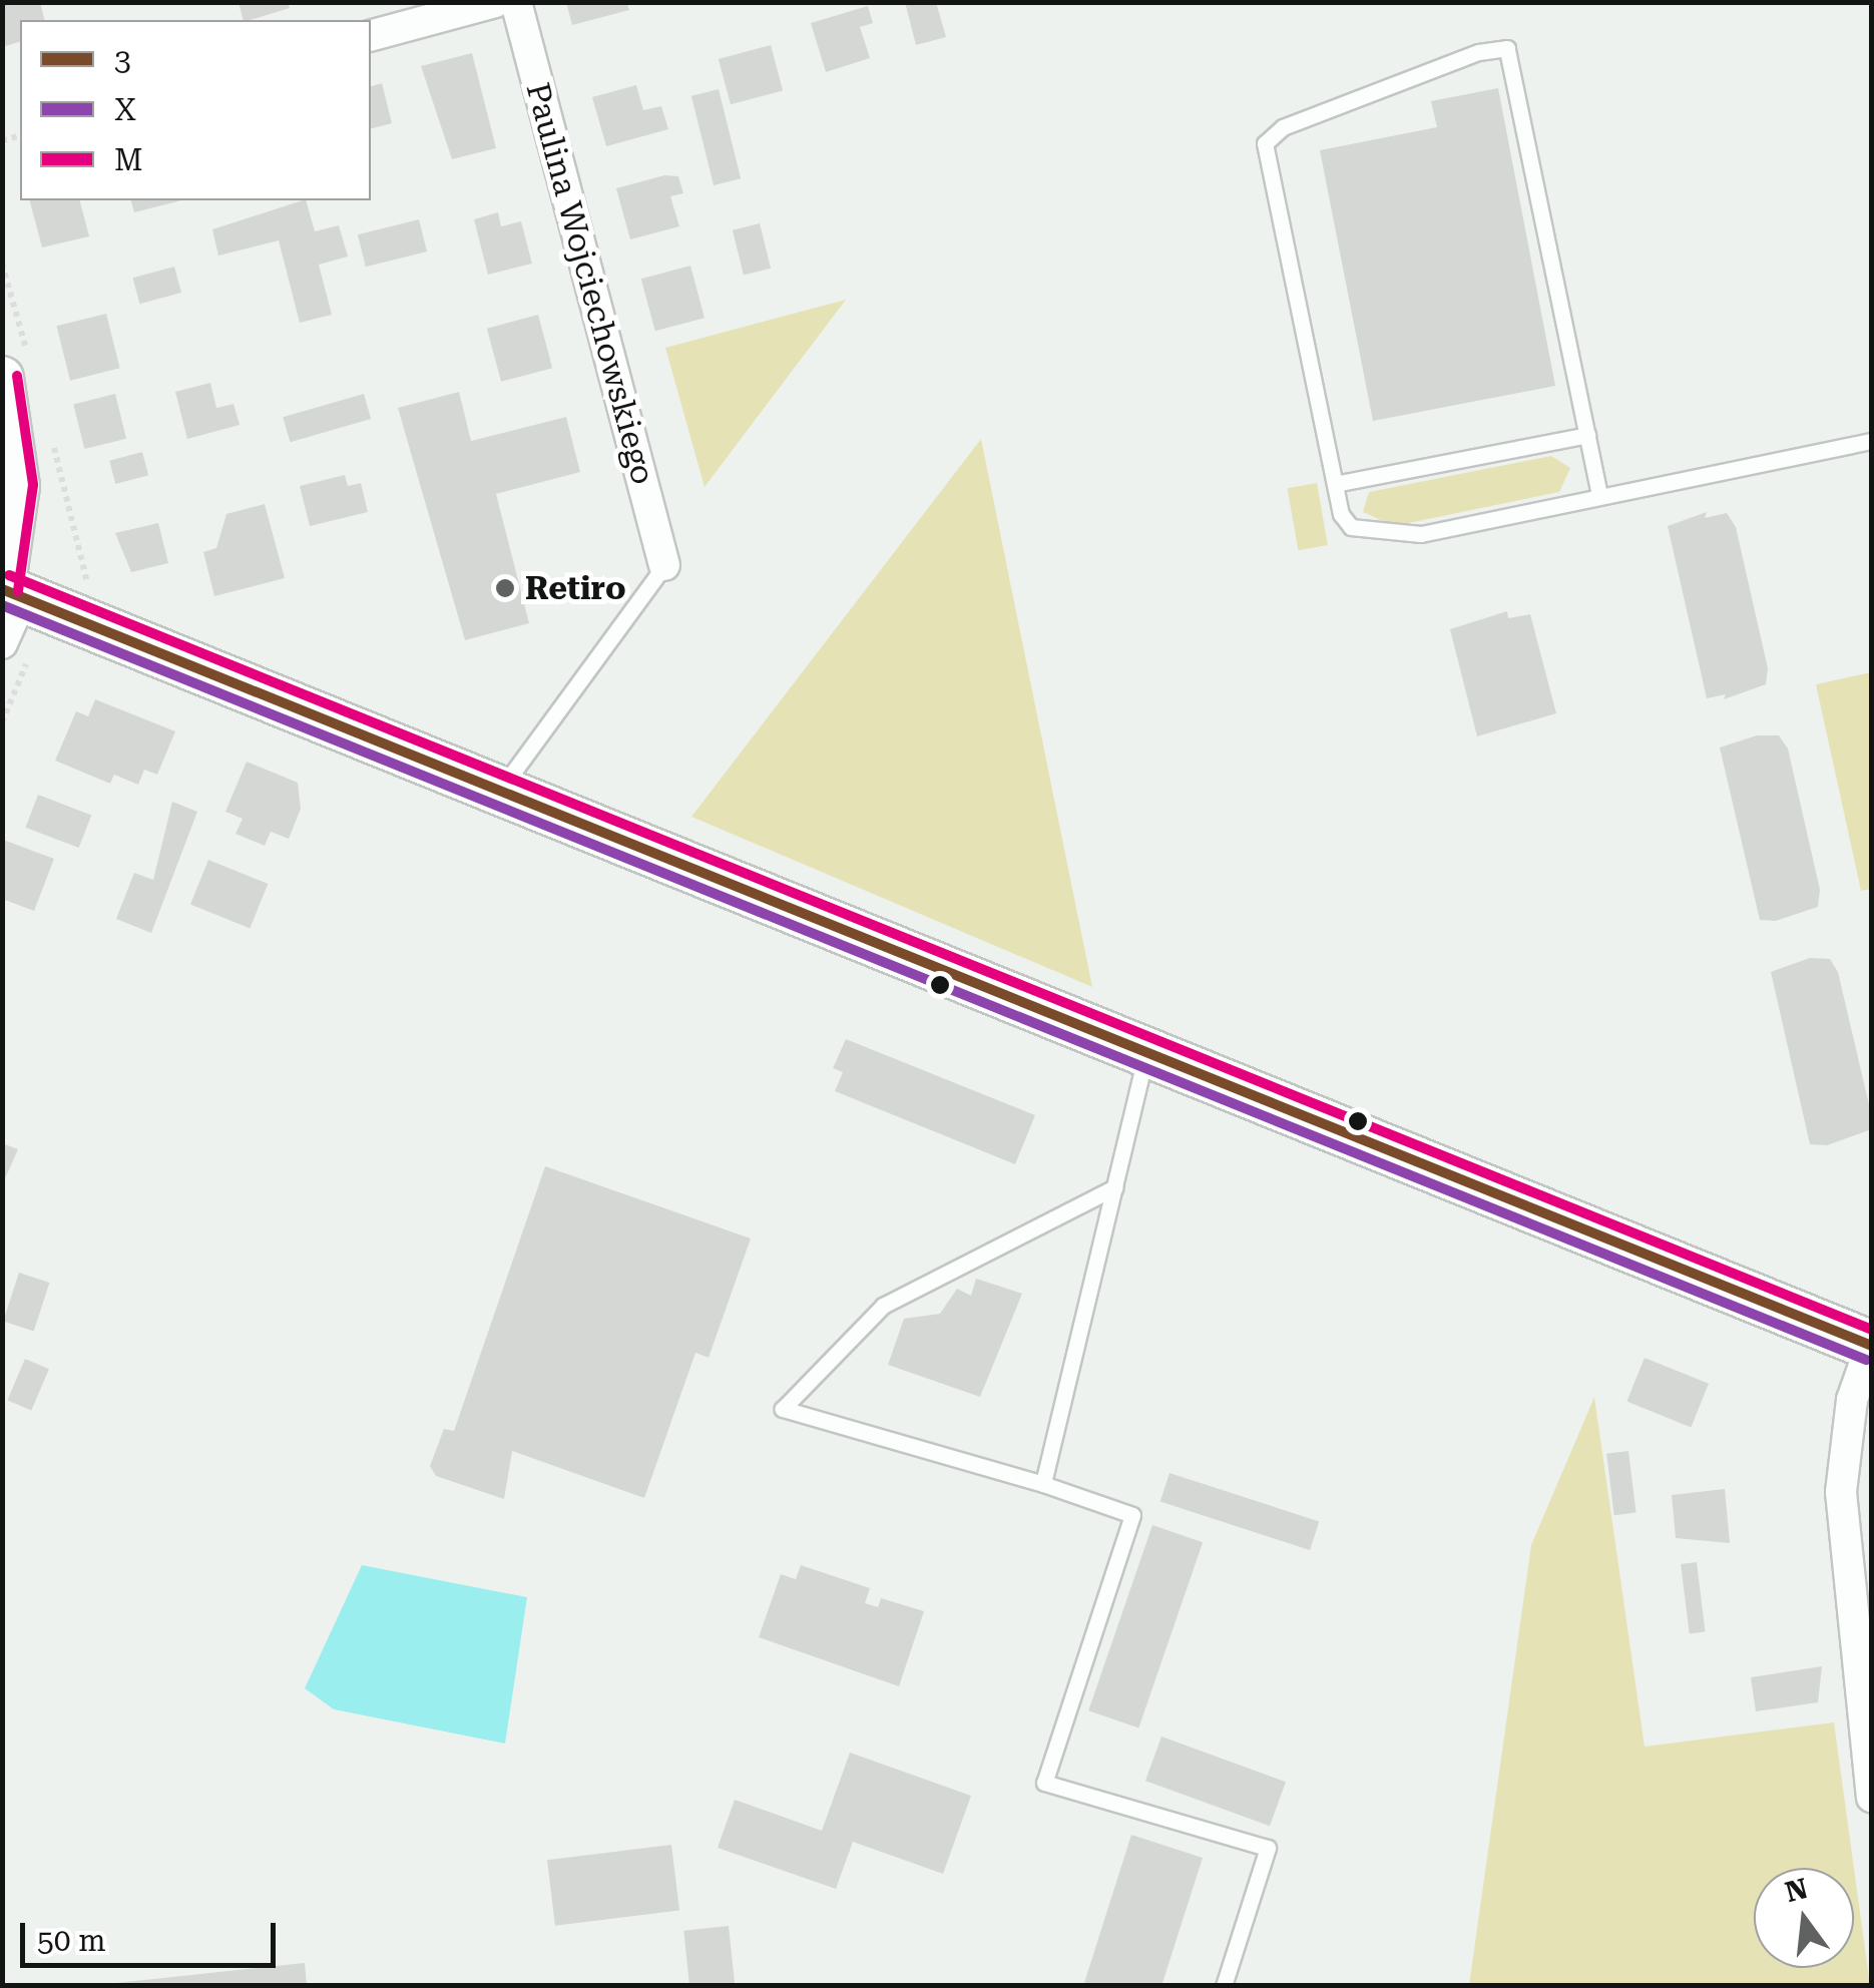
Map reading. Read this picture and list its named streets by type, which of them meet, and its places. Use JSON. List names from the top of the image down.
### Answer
{
  "streets": {
    "street": ["Paulina Wojciechowskiego"]
  },
  "places": ["Retiro"],
  "lines": ["transit line M", "transit line 3", "transit line X"],
  "legend": ["3", "X", "M"],
  "scale_bar": "50 m",
  "north": "top"
}
